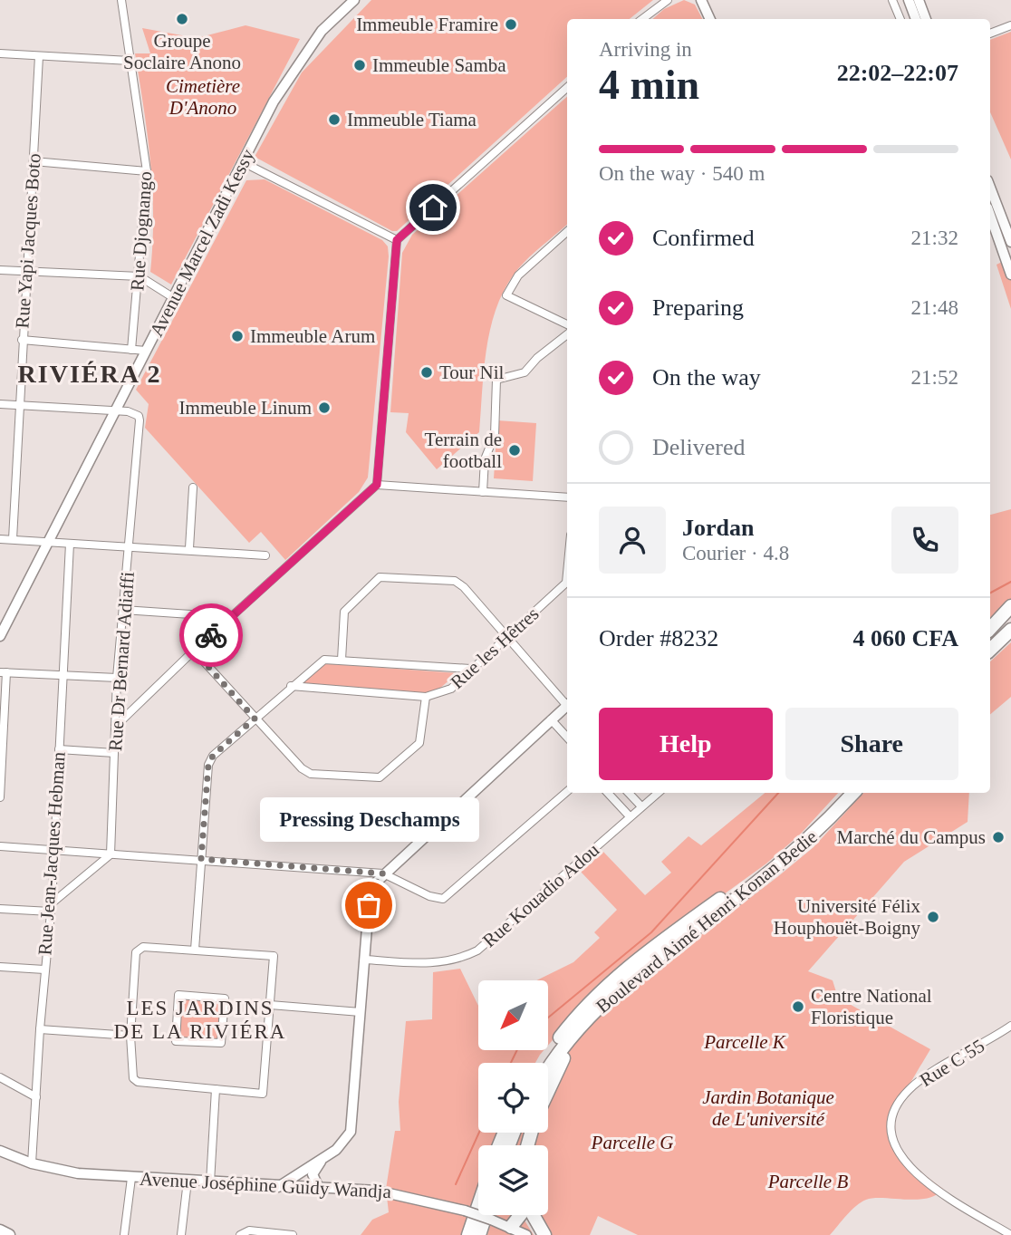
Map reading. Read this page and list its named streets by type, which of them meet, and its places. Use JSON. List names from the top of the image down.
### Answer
{
  "streets": {
    "highway": ["Boulevard Aimé Henri Konan Bedie"],
    "street": [
      "Rue Djognango",
      "Rue Yapi Jacques Boto",
      "Avenue Marcel Zadi Kessy",
      "Rue les Hêtres",
      "Rue Dr Bernard Adiaffi",
      "Rue Jean-Jacques Hebman",
      "Rue Kouadio Adou",
      "Rue C 55",
      "Avenue Joséphine Guidy Wandja"
    ]
  },
  "crossings": [
    ["Avenue Marcel Zadi Kessy", "Rue Dr Bernard Adiaffi"],
    ["Rue Jean-Jacques Hebman", "Avenue Joséphine Guidy Wandja"]
  ],
  "districts": ["RIVIÉRA 2", "LES JARDINS DE LA RIVIÉRA"],
  "parks": [
    "Cimetière D'Anono",
    "Parcelle K",
    "Jardin Botanique de L'université",
    "Parcelle G",
    "Parcelle B"
  ],
  "places": [
    "Groupe Soclaire Anono",
    "Immeuble Framire",
    "Immeuble Samba",
    "Immeuble Tiama",
    "Immeuble Arum",
    "Tour Nil",
    "Immeuble Linum",
    "Terrain de football",
    "Marché du Campus",
    "Pressing Deschamps",
    "Université Félix Houphouët-Boigny",
    "Centre National Floristique"
  ],
  "north": "bottom left",
  "page": {
    "heading": ["4 min", "Arriving in", "22:02–22:07"],
    "panel": [
      "Jordan",
      "Courier · 4.8",
      "Order #8232",
      "4 060 CFA"
    ],
    "bar": "On the way · 540 m",
    "list": [
      ["Confirmed", "21:32"],
      ["Preparing", "21:48"],
      ["On the way", "21:52"],
      "Delivered"
    ],
    "buttons": ["Help", "Share"],
    "bubble": "Pressing Deschamps"
  }
}
